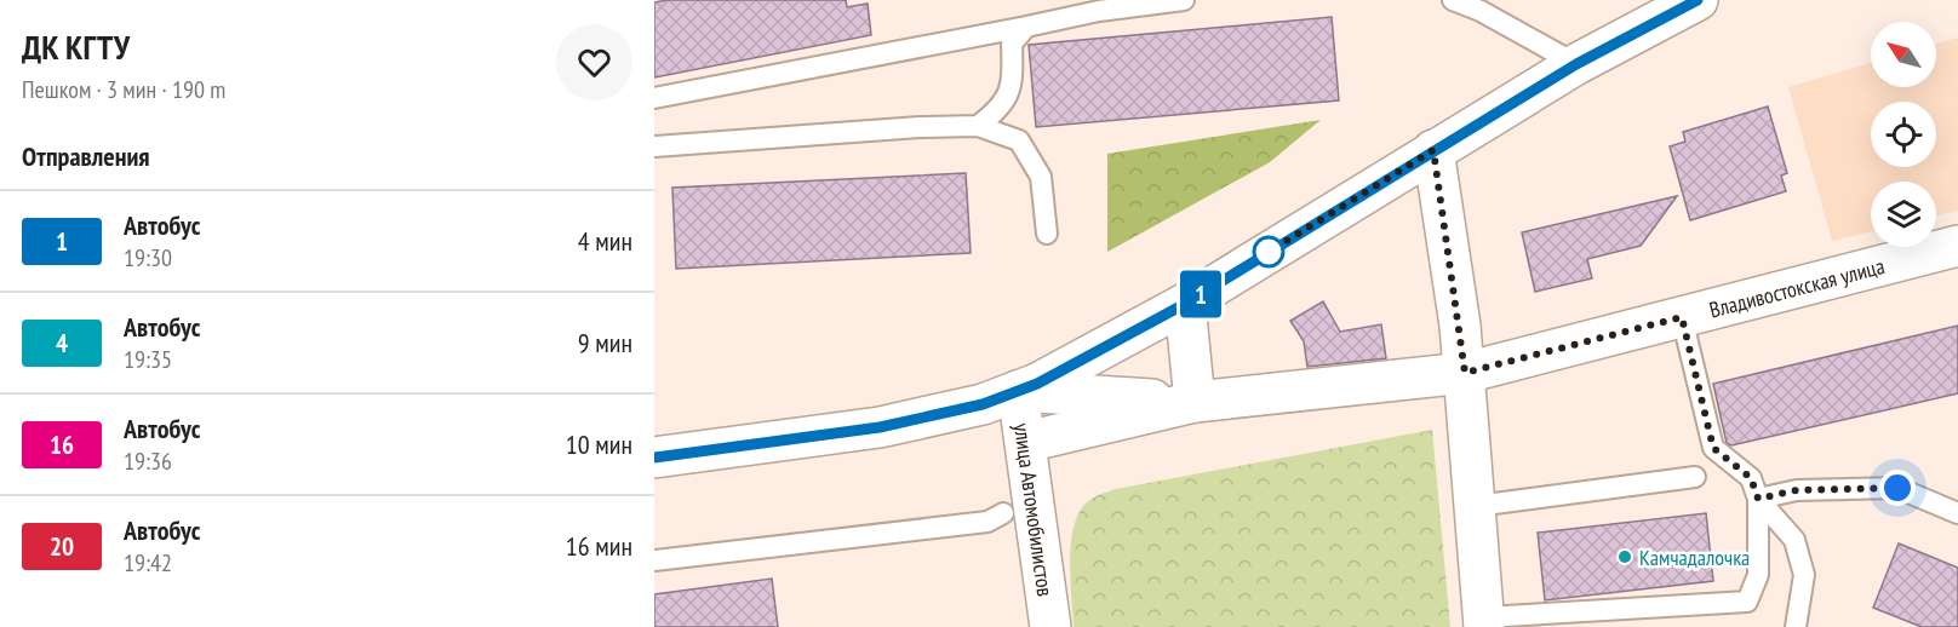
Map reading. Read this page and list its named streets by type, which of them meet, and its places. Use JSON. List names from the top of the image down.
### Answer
{
  "streets": {
    "street": ["Владивостокская улица", "улица Автомобилистов"]
  },
  "crossings": [
    ["Владивостокская улица", "улица Автомобилистов"]
  ],
  "places": ["Камчадалочка"],
  "lines": ["bus line 1"],
  "north": "top left",
  "page": {
    "heading": [
      ["ДК КГТУ", "Пешком · 3 мин · 190 m"],
      "Отправления"
    ],
    "on_map": "1",
    "list": [
      {
        "mark": "1",
        "name": "Автобус",
        "note": "19:30",
        "value": "4 мин"
      },
      {
        "mark": "4",
        "name": "Автобус",
        "note": "19:35",
        "value": "9 мин"
      },
      {
        "mark": "16",
        "name": "Автобус",
        "note": "19:36",
        "value": "10 мин"
      },
      {
        "mark": "20",
        "name": "Автобус",
        "note": "19:42",
        "value": "16 мин"
      }
    ]
  }
}
